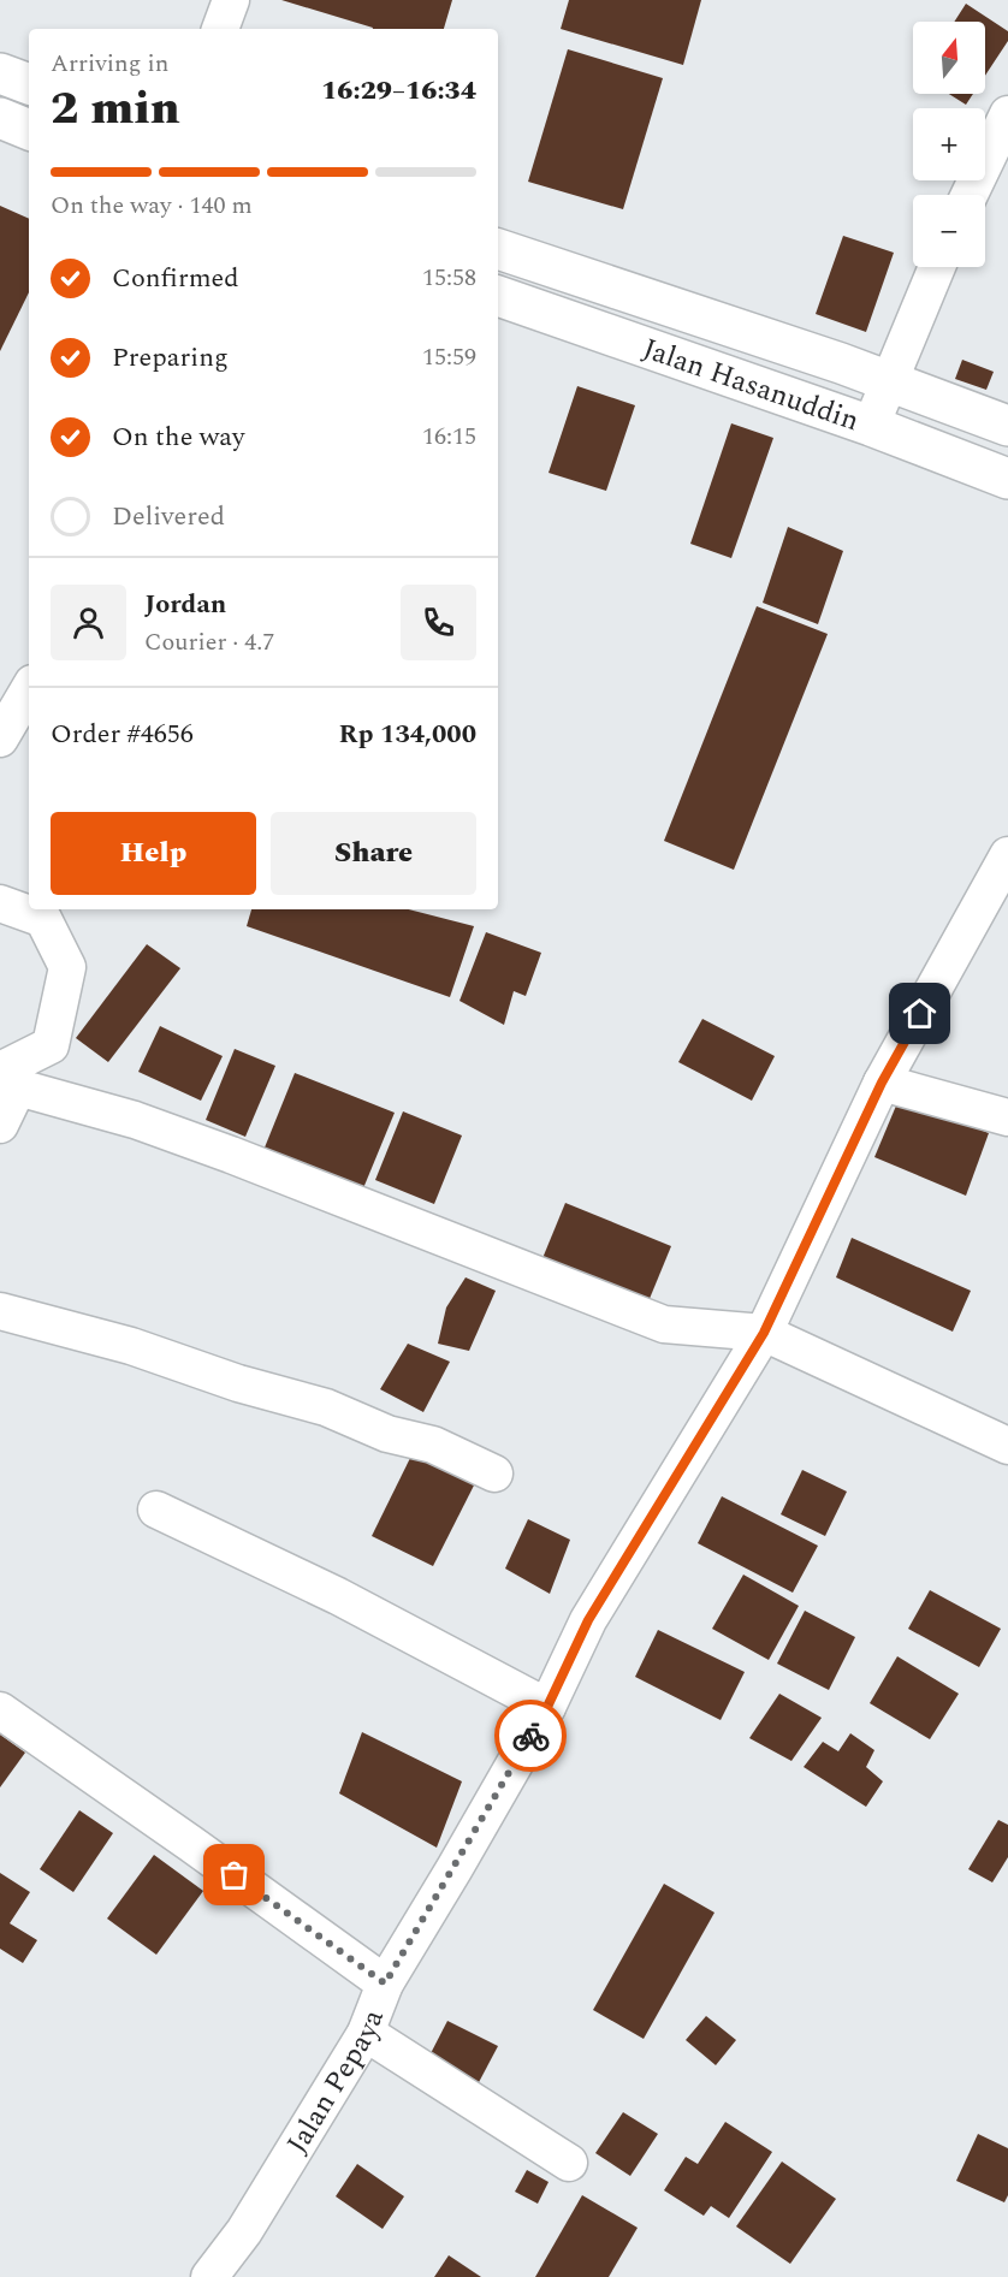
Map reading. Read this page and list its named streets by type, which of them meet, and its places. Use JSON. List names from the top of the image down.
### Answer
{
  "streets": {
    "street": ["Jalan Hasanuddin", "Jalan Pepaya"]
  },
  "north": "top",
  "page": {
    "map_buttons": ["+", "−"],
    "heading": ["2 min", "Arriving in", "16:29–16:34"],
    "panel": [
      "Jordan",
      "Courier · 4.7",
      "Order #4656",
      "Rp 134,000"
    ],
    "bar": "On the way · 140 m",
    "list": [
      ["Confirmed", "15:58"],
      ["Preparing", "15:59"],
      ["On the way", "16:15"],
      "Delivered"
    ],
    "buttons": ["Help", "Share"]
  }
}
